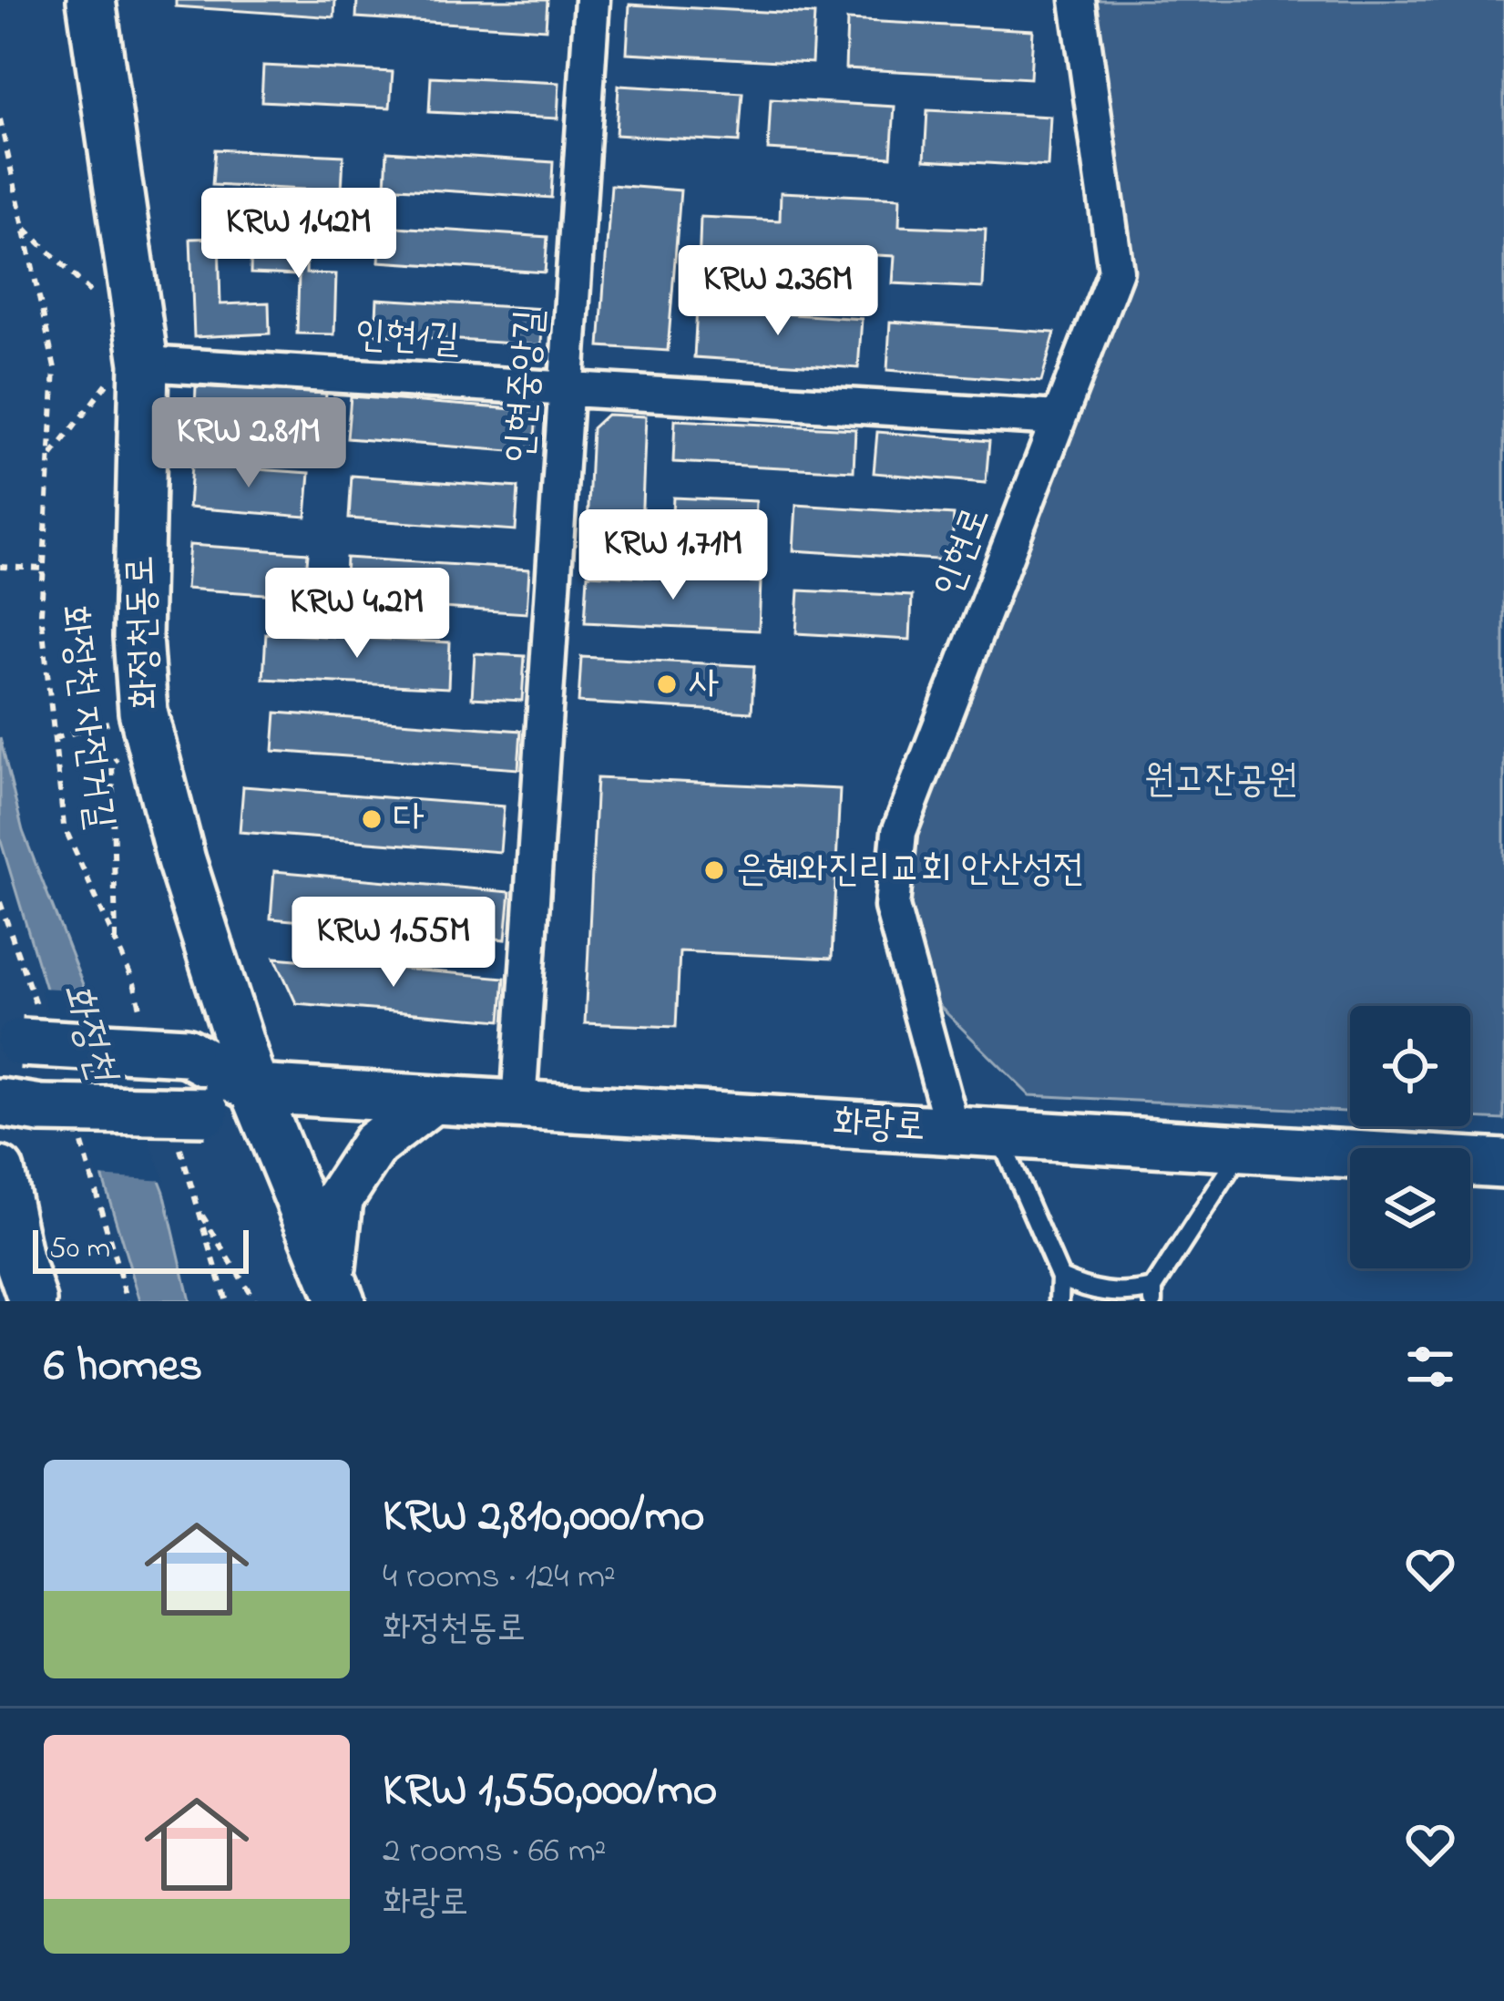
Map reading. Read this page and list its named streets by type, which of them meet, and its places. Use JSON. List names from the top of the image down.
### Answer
{
  "streets": {
    "street": [
      "인현1길",
      "인현중앙길",
      "인현로",
      "화정천동로",
      "화랑로"
    ],
    "path": ["화정천 자전거길"]
  },
  "crossings": [
    ["인현1길", "인현중앙길"],
    ["인현1길", "인현로"],
    ["인현1길", "화정천동로"],
    ["인현중앙길", "화랑로"],
    ["인현로", "화랑로"],
    ["화정천동로", "화랑로"]
  ],
  "water": ["화정천"],
  "parks": ["원고잔공원"],
  "places": ["사", "다", "은혜와진리교회 안산성전"],
  "scale_bar": "50 m",
  "page": {
    "price": [
      "KRW 1.42M",
      "KRW 2.36M",
      "KRW 2.81M",
      "KRW 1.71M",
      "KRW 4.2M",
      "KRW 1.55M"
    ],
    "scale": "50 m",
    "heading": "6 homes",
    "list": [
      {
        "name": "KRW 2,810,000/mo",
        "note": "4 rooms · 124 m² · 화정천동로"
      },
      {
        "name": "KRW 1,550,000/mo",
        "note": "2 rooms · 66 m² · 화랑로"
      }
    ]
  }
}
